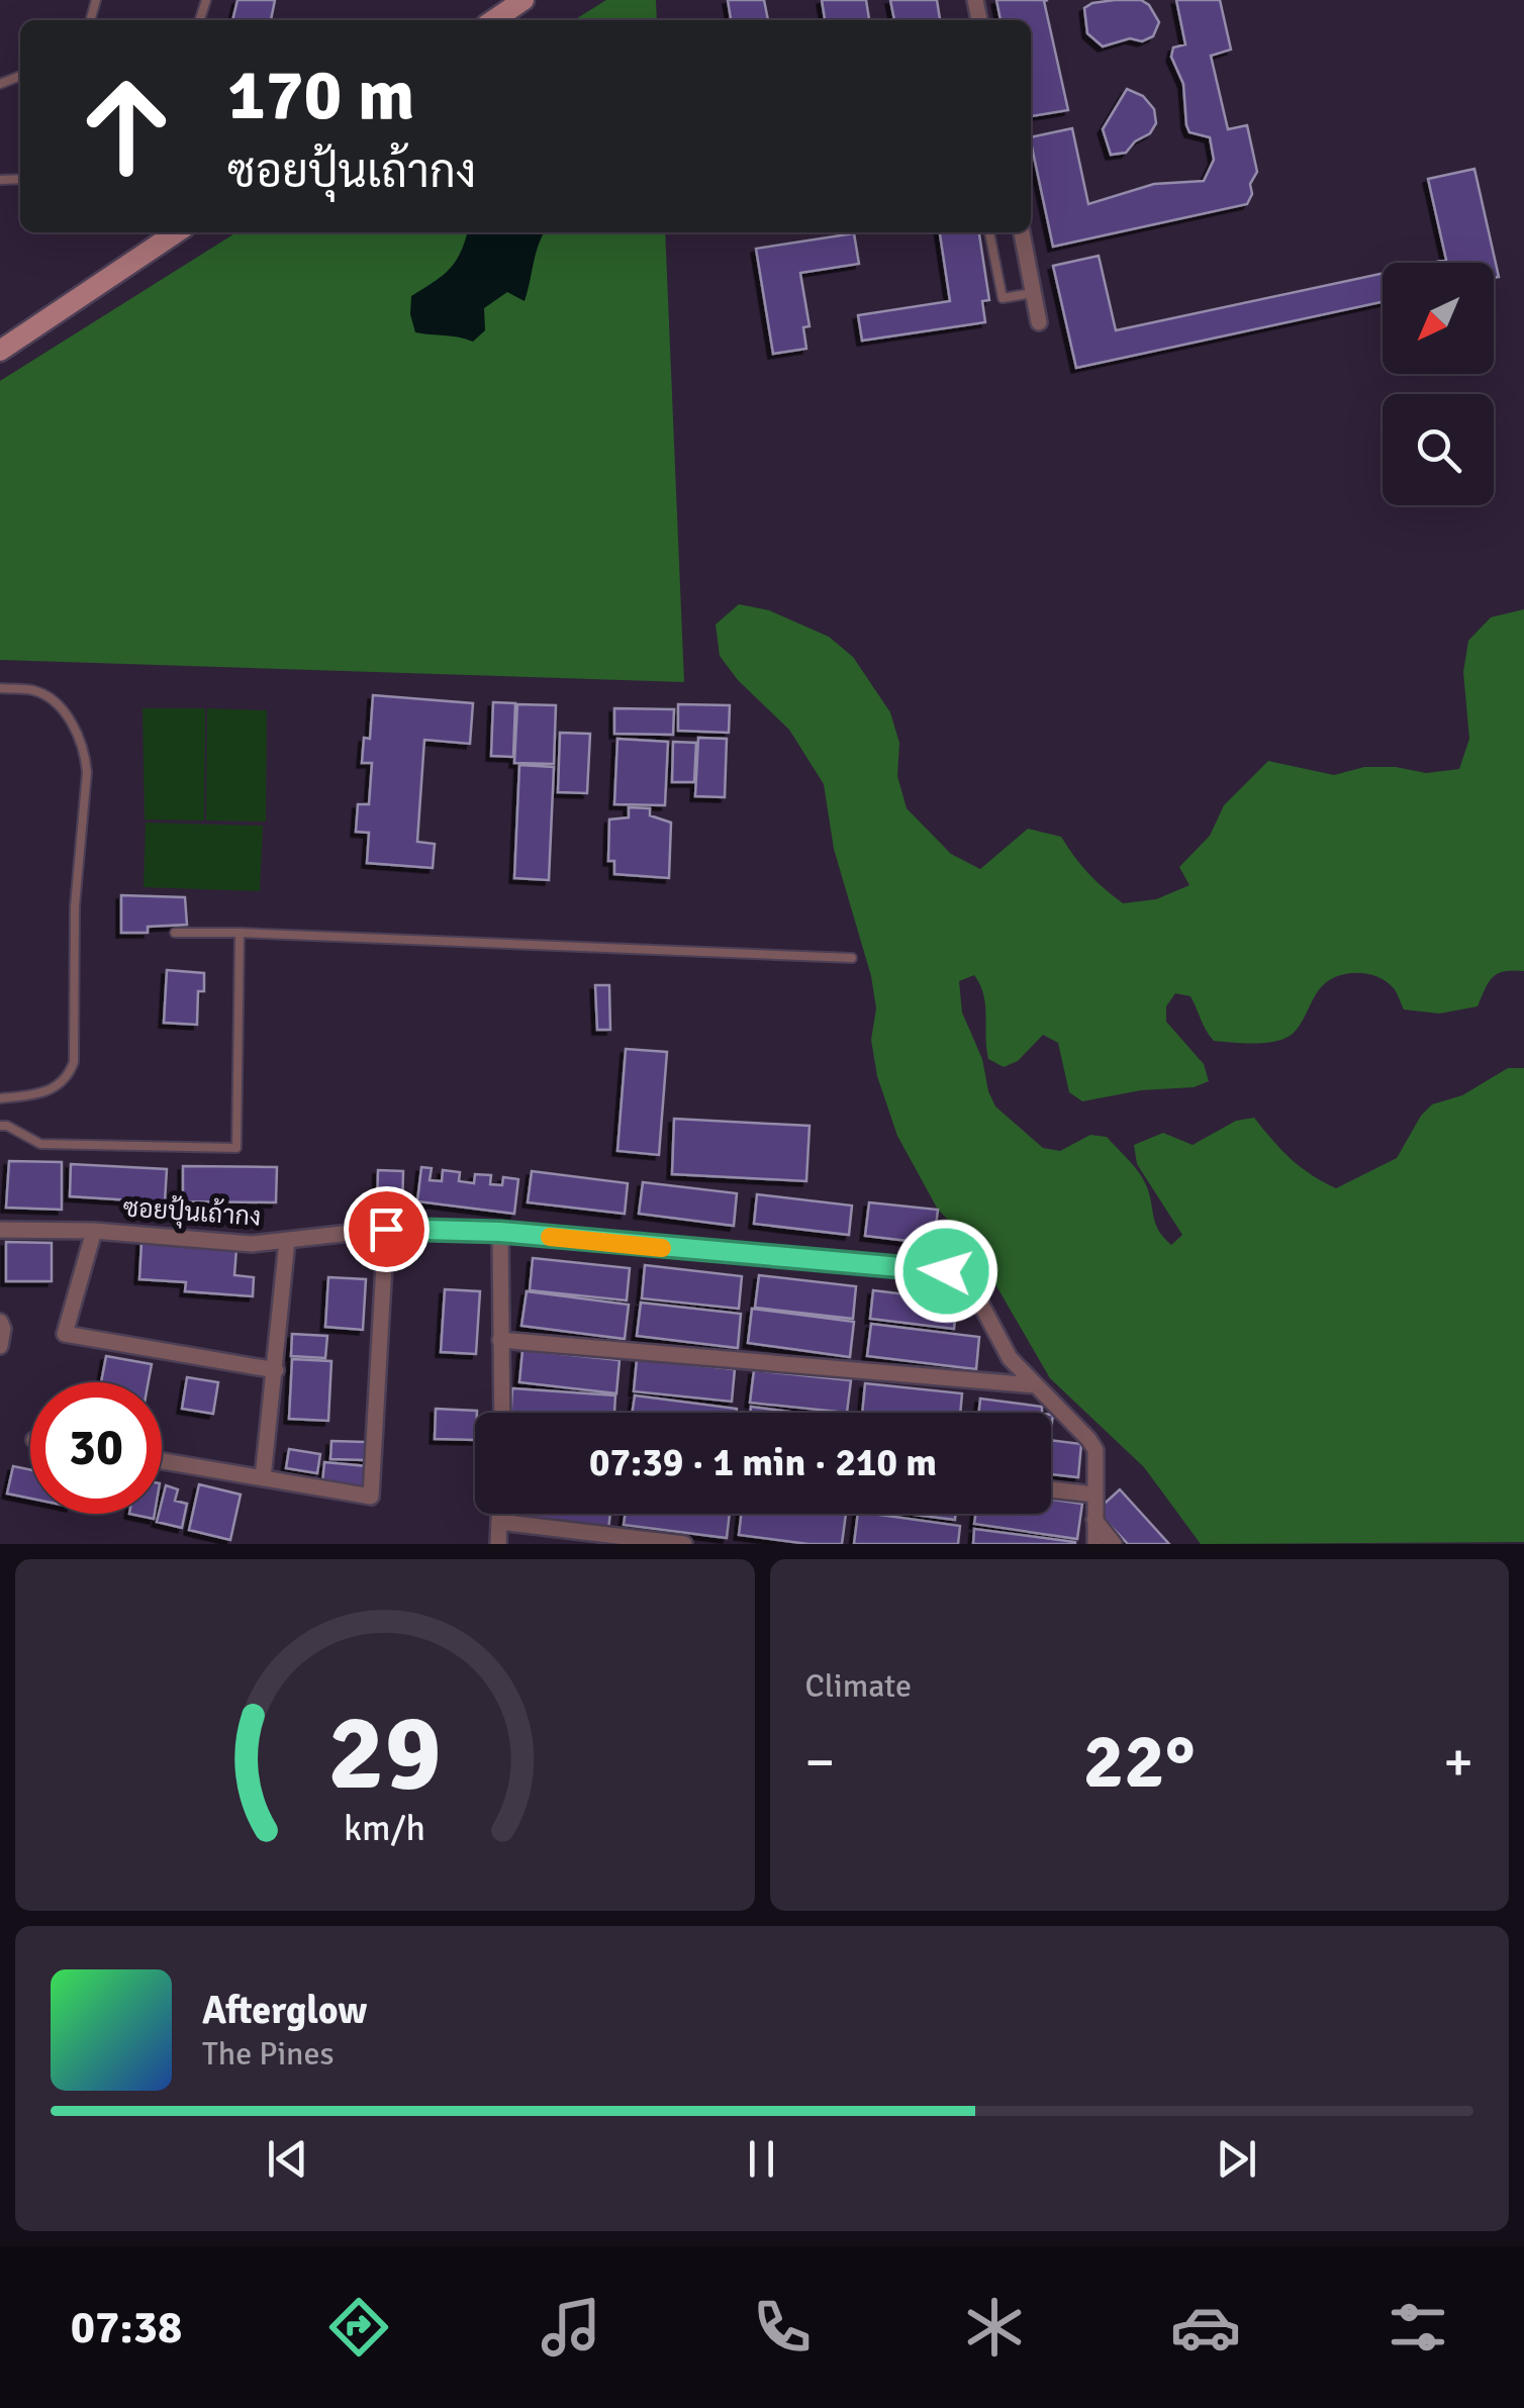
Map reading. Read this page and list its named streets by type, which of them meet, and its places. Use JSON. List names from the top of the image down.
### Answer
{
  "streets": {
    "street": ["ซอยปุ้นเถ้ากง"]
  },
  "north": "bottom left",
  "page": {
    "turn": ["170 m", "ซอยปุ้นเถ้ากง"],
    "limit": "30",
    "trip": "07:39 · 1 min · 210 m",
    "tile": "Climate",
    "heat": ["−", "22°", "+"],
    "song": ["Afterglow", "The Pines"],
    "tabs": "07:38",
    "gauge": ["29", "km/h"]
  }
}
